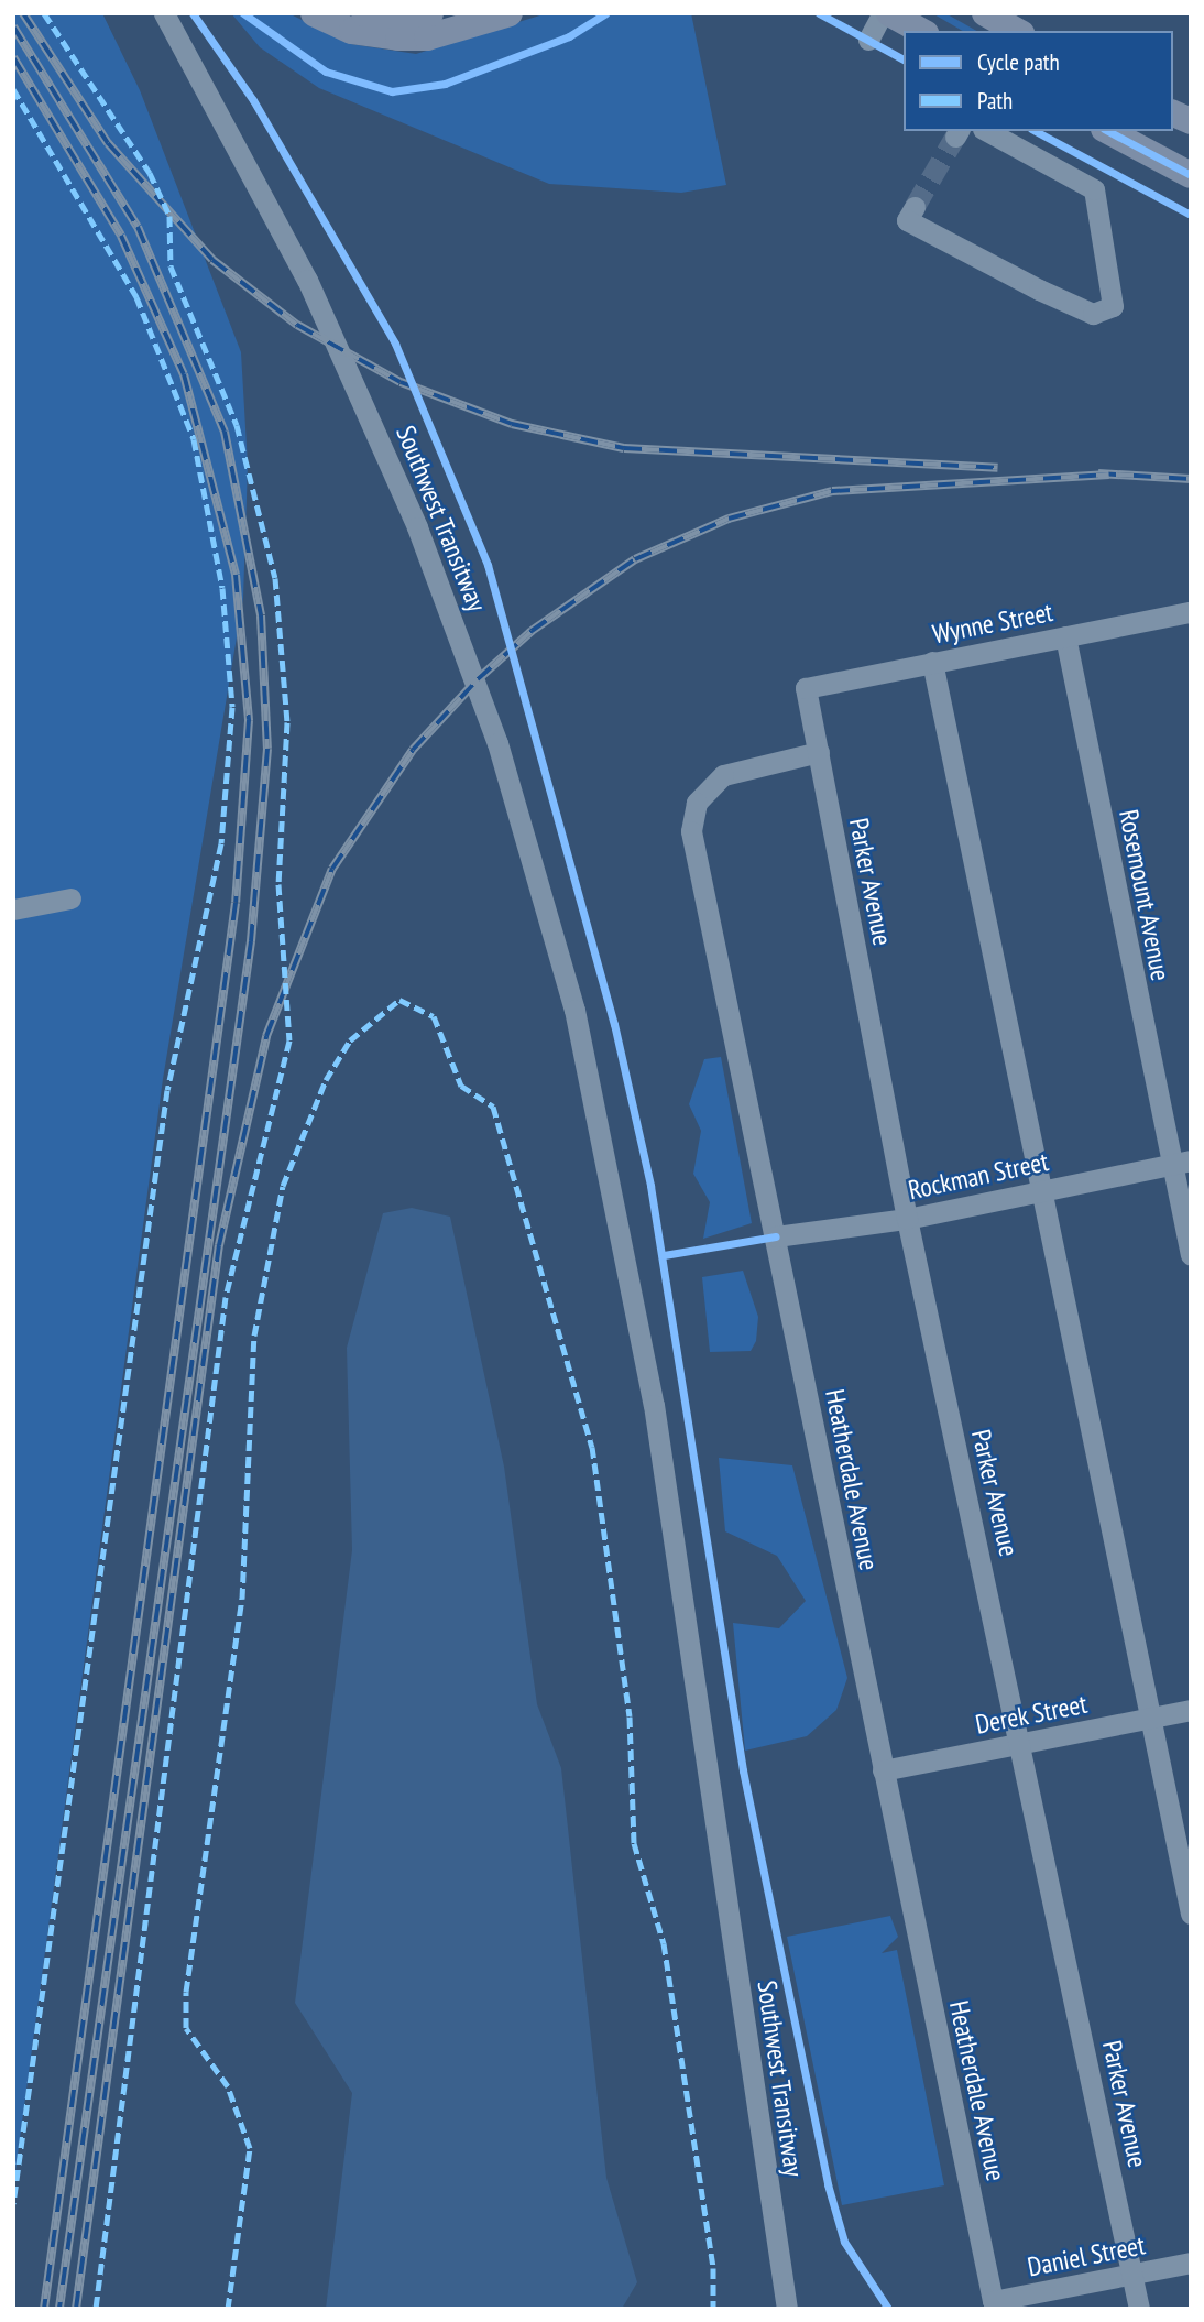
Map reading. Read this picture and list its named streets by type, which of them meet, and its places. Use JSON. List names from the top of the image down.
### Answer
{
  "streets": {
    "street": [
      "Southwest Transitway",
      "Wynne Street",
      "Parker Avenue",
      "Rosemount Avenue",
      "Rockman Street",
      "Heatherdale Avenue",
      "Derek Street",
      "Daniel Street"
    ]
  },
  "crossings": [
    ["Wynne Street", "Parker Avenue"],
    ["Wynne Street", "Rosemount Avenue"],
    ["Parker Avenue", "Rockman Street"],
    ["Parker Avenue", "Heatherdale Avenue"],
    ["Parker Avenue", "Derek Street"],
    ["Parker Avenue", "Daniel Street"],
    ["Rosemount Avenue", "Rockman Street"],
    ["Rockman Street", "Heatherdale Avenue"],
    ["Heatherdale Avenue", "Derek Street"],
    ["Heatherdale Avenue", "Daniel Street"]
  ],
  "legend": ["Cycle path", "Path"]
}
